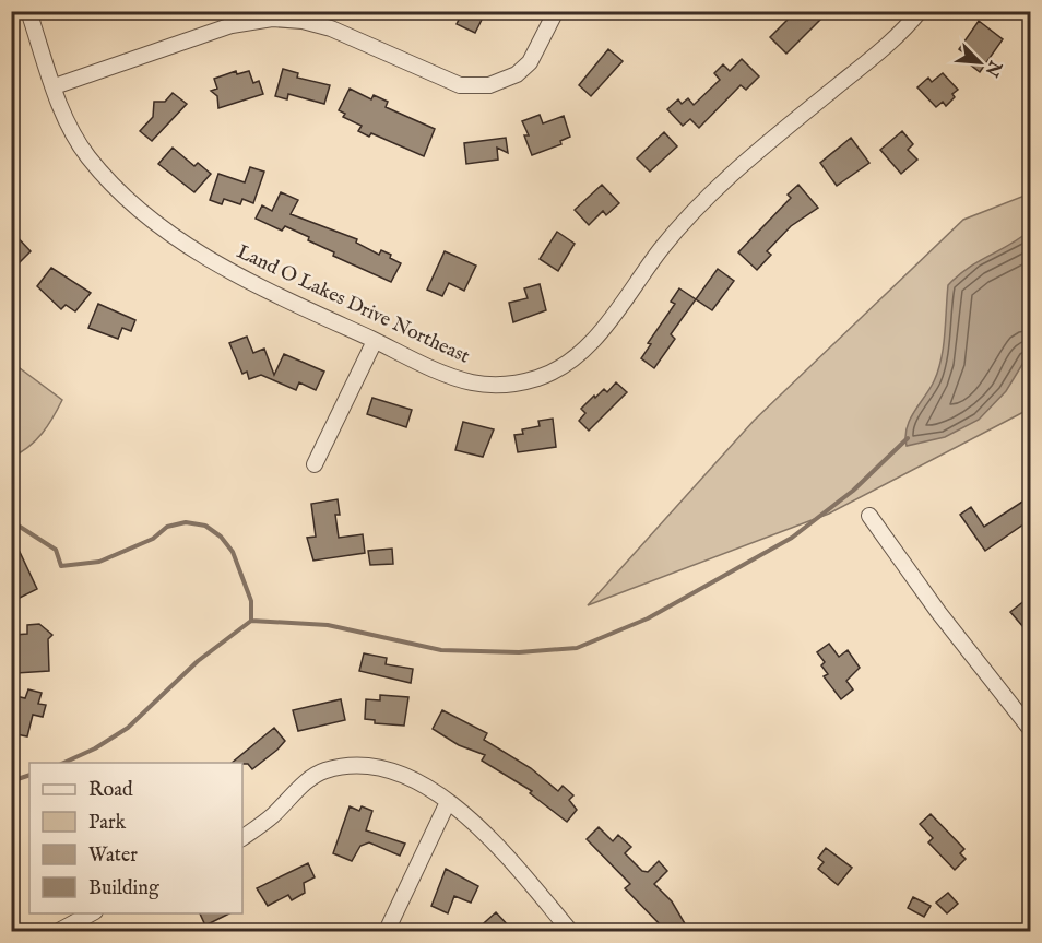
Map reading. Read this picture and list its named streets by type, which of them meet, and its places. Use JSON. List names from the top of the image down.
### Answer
{
  "streets": {
    "street": ["Land O Lakes Drive Northeast"]
  },
  "legend": [
    "Road",
    "Park",
    "Water",
    "Building"
  ],
  "north": "bottom right"
}
